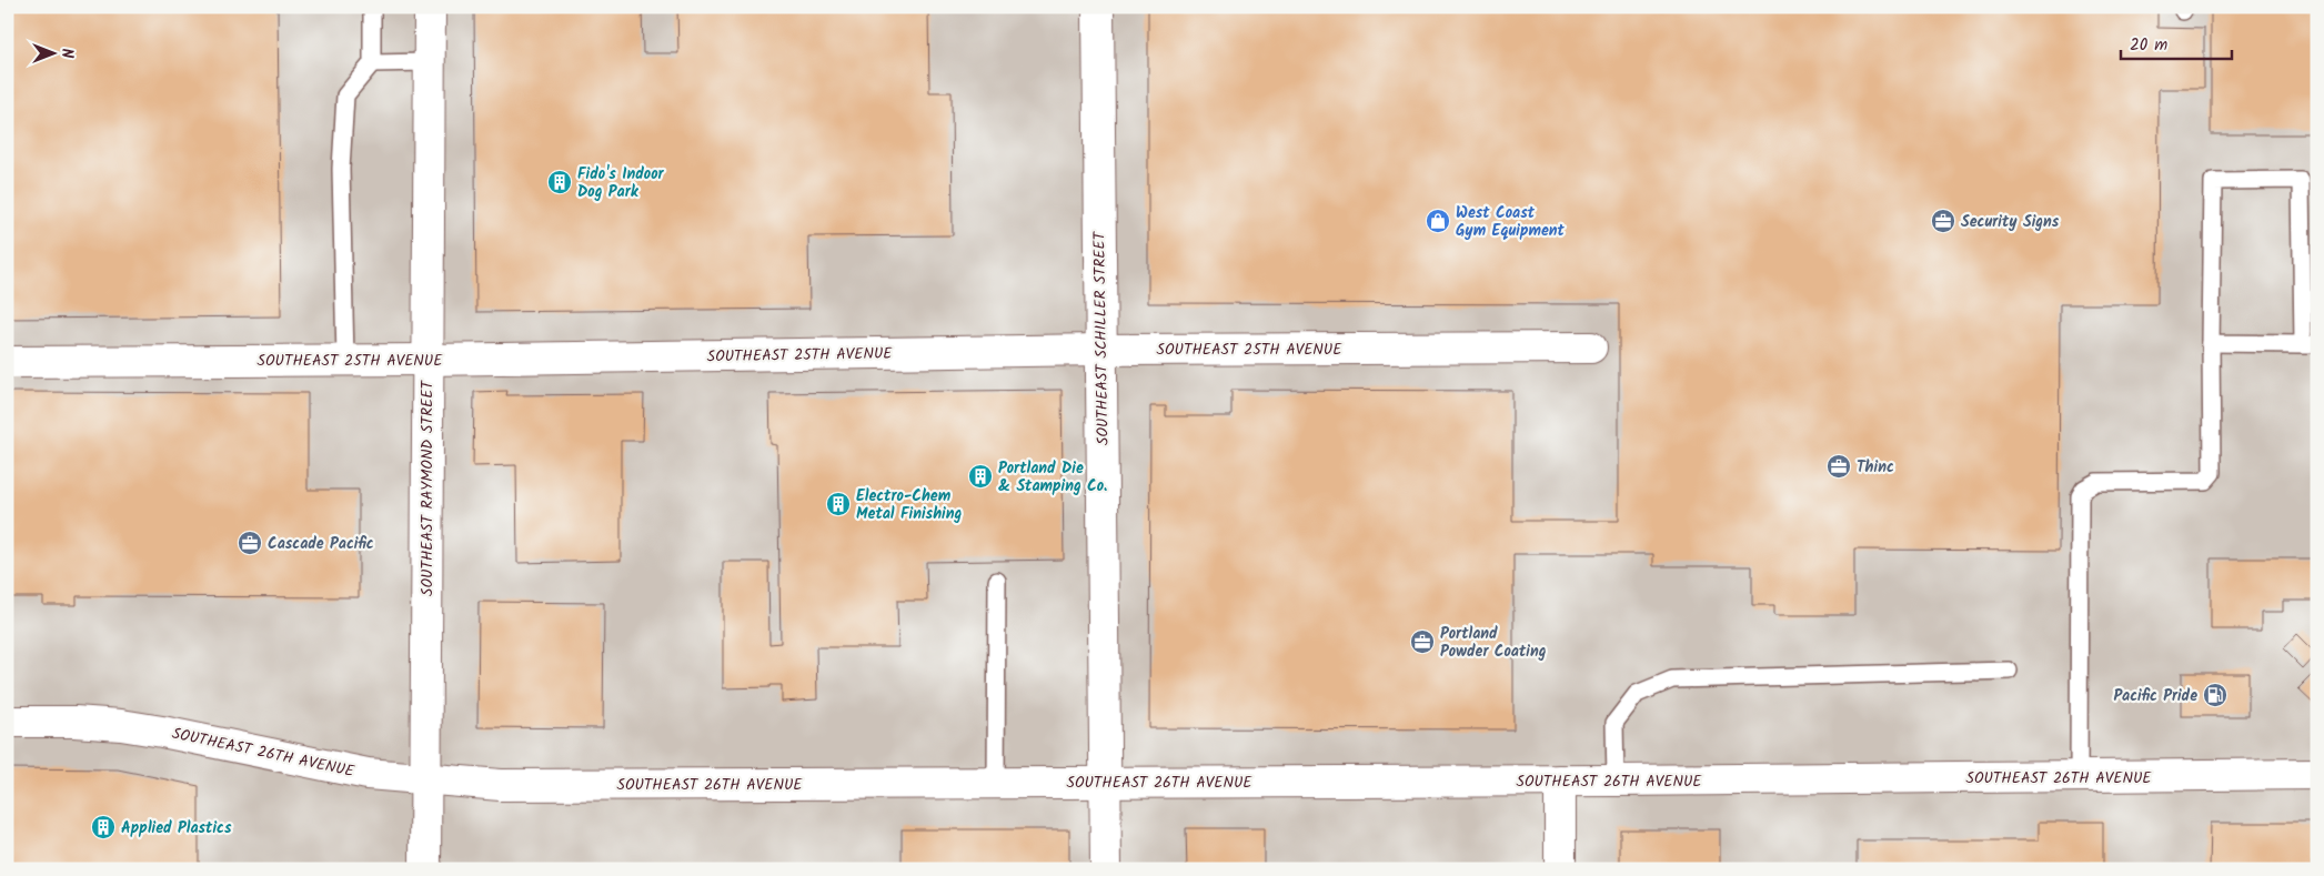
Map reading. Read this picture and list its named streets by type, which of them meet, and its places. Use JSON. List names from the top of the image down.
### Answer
{
  "streets": {
    "street": [
      "SOUTHEAST SCHILLER STREET",
      "SOUTHEAST 25TH AVENUE",
      "SOUTHEAST RAYMOND STREET",
      "SOUTHEAST 26TH AVENUE"
    ]
  },
  "crossings": [
    ["SOUTHEAST SCHILLER STREET", "SOUTHEAST 25TH AVENUE"],
    ["SOUTHEAST SCHILLER STREET", "SOUTHEAST 26TH AVENUE"],
    ["SOUTHEAST 25TH AVENUE", "SOUTHEAST RAYMOND STREET"],
    ["SOUTHEAST RAYMOND STREET", "SOUTHEAST 26TH AVENUE"]
  ],
  "places": {
    "building": [
      "Fido's Indoor Dog Park",
      "Portland Die & Stamping Co.",
      "Electro-Chem Metal Finishing",
      "Applied Plastics"
    ],
    "shop": ["West Coast Gym Equipment"],
    "office": [
      "Security Signs",
      "Thinc",
      "Cascade Pacific",
      "Portland Powder Coating"
    ],
    "fuel station": ["Pacific Pride"]
  },
  "scale_bar": "20 m",
  "north": "right"
}
